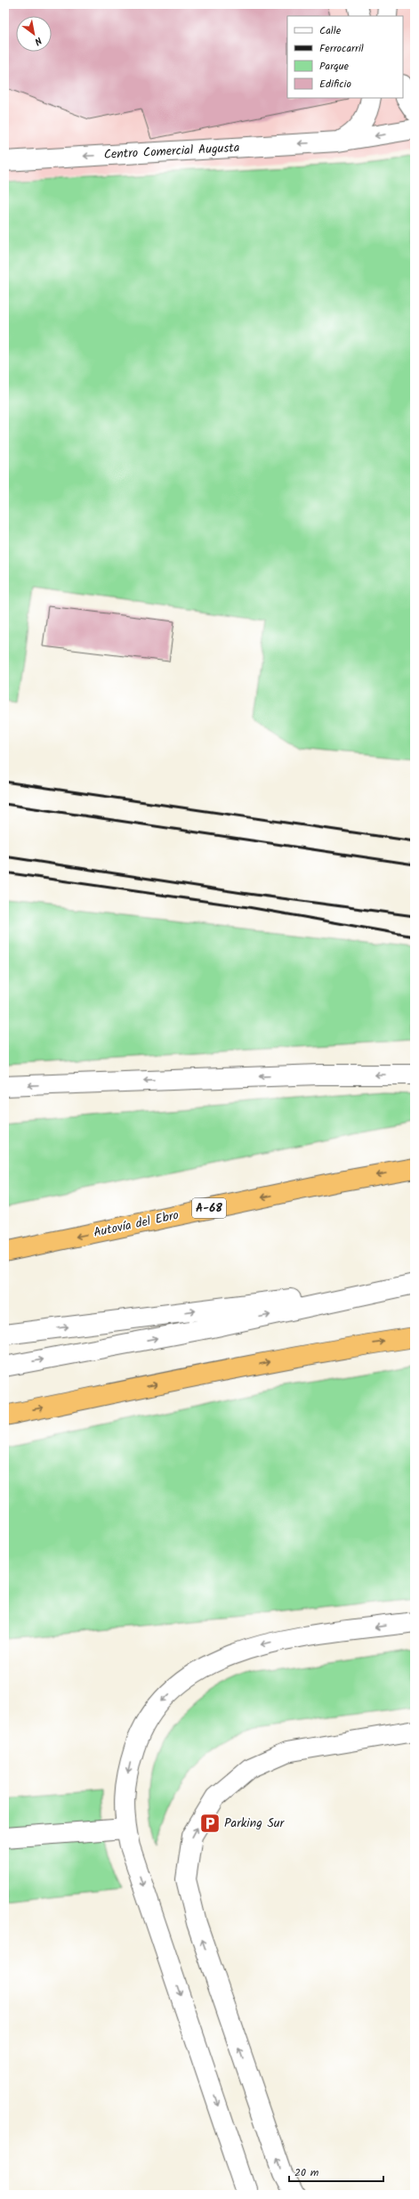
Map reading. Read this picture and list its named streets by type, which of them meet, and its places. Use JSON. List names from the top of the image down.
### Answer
{
  "streets": {
    "highway": ["A-68", "Autovía del Ebro"],
    "street": ["Centro Comercial Augusta"]
  },
  "one_way": ["Centro Comercial Augusta"],
  "places": {
    "parking": ["Parking Sur"]
  },
  "legend": [
    "Calle",
    "Ferrocarril",
    "Parque",
    "Edificio"
  ],
  "scale_bar": "20 m",
  "north": "bottom right"
}
